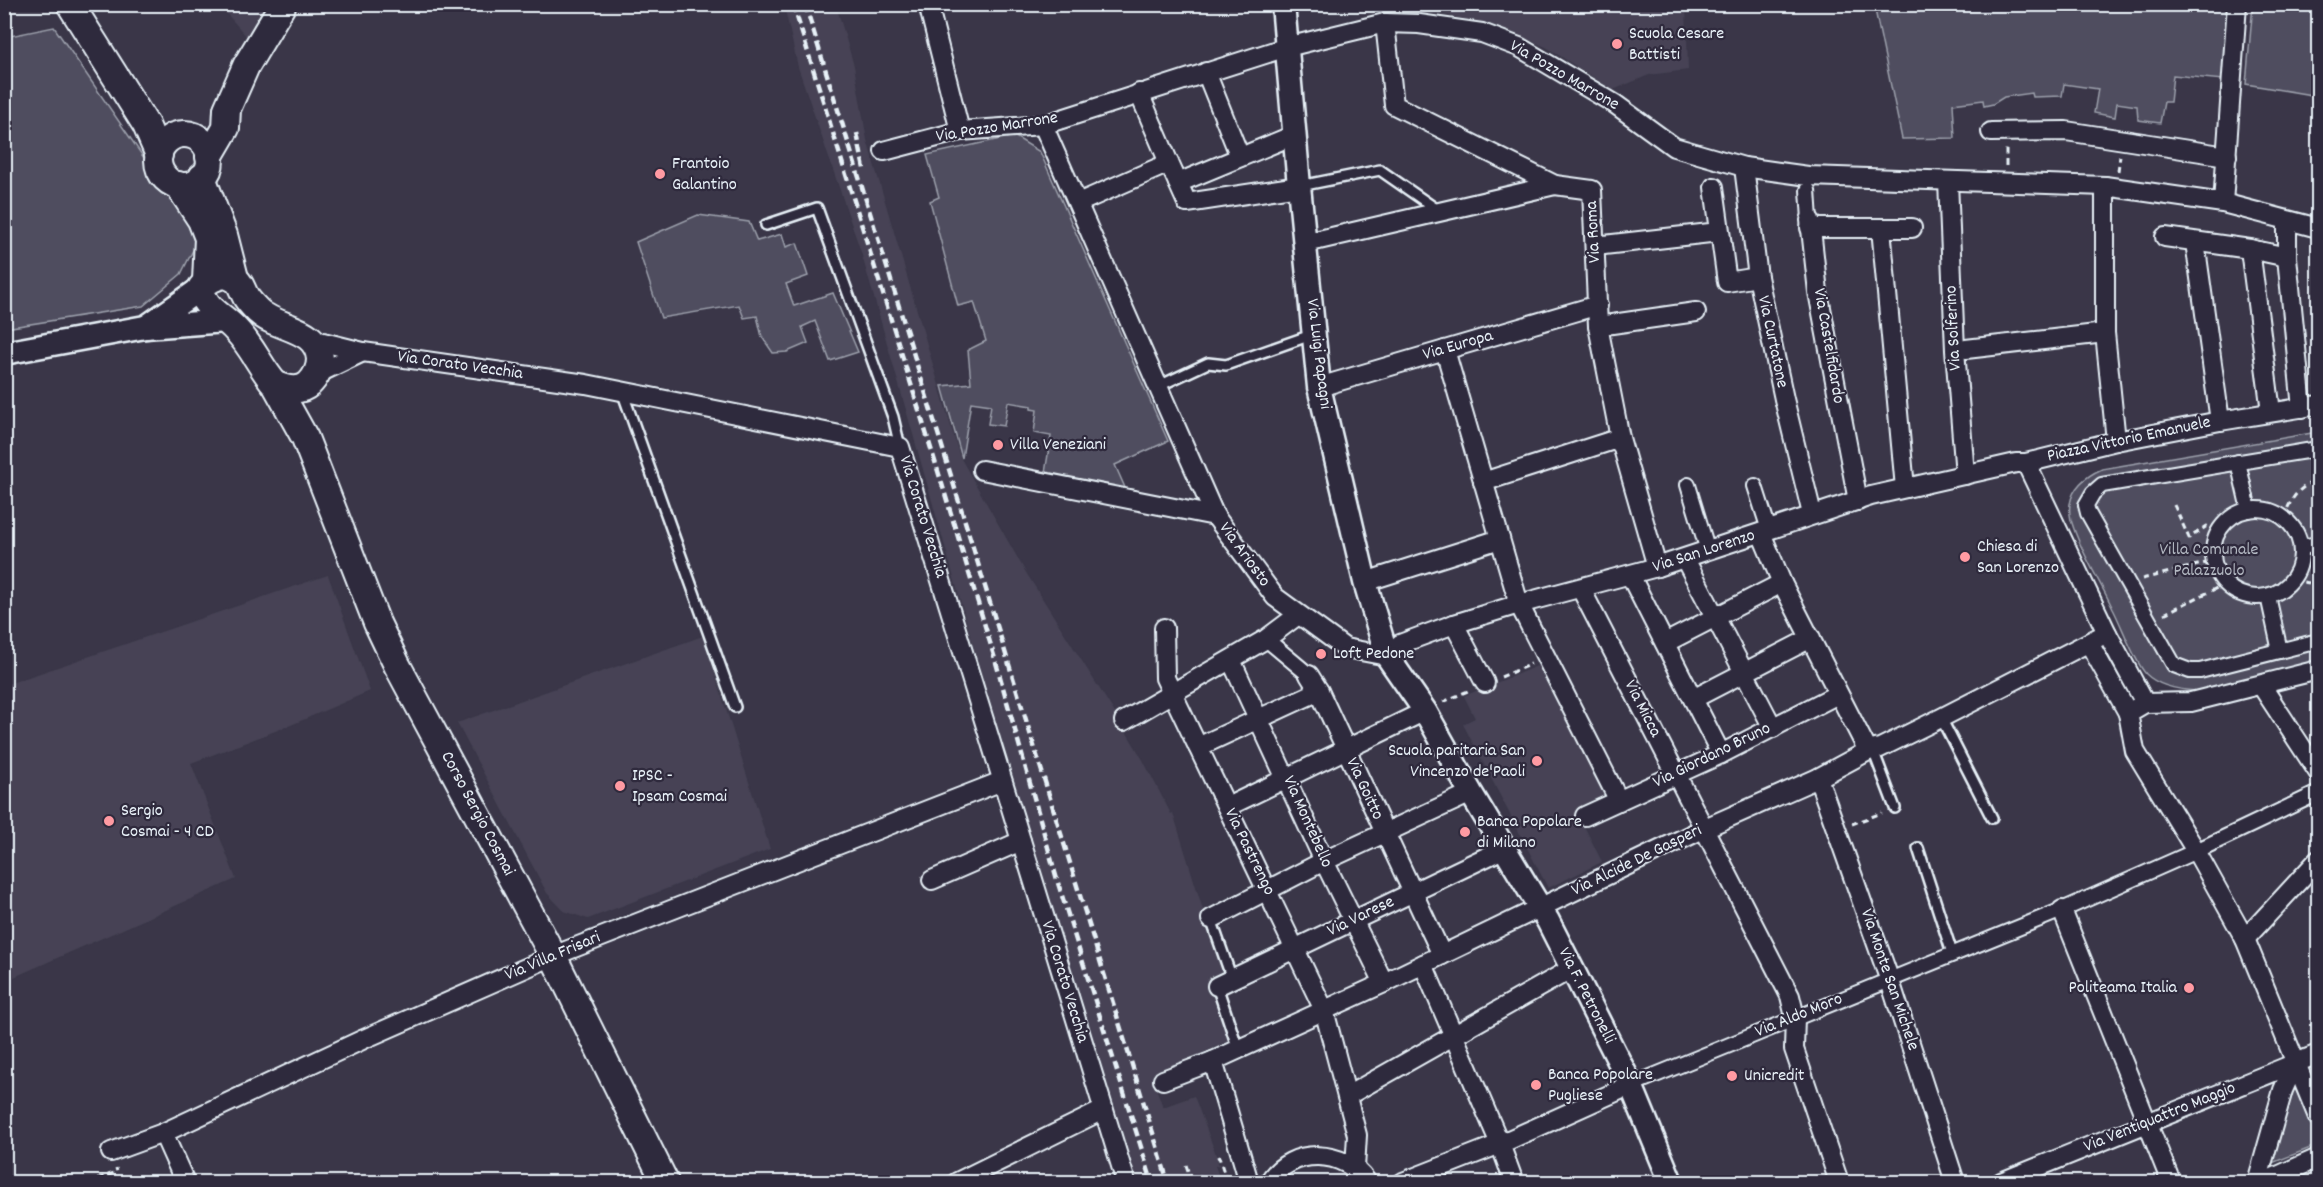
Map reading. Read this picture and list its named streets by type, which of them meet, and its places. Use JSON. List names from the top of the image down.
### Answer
{
  "streets": {
    "main road": ["Corso Sergio Cosmai"],
    "street": [
      "Via Pozzo Marrone",
      "Via Roma",
      "Via Solferino",
      "Via Curtatone",
      "Via Europa",
      "Via Castelfidardo",
      "Via Luigi Papagni",
      "Via Corato Vecchia",
      "Piazza Vittorio Emanuele",
      "Via San Lorenzo",
      "Via Ariosto",
      "Via Micca",
      "Via Giordano Bruno",
      "Via Goitto",
      "Via Montebello",
      "Via Pastrengo",
      "Via Alcide De Gasperi",
      "Via Varese",
      "Via Villa Frisari",
      "Via Monte San Michele",
      "Via F. Petronelli",
      "Via Aldo Moro",
      "Via Ventiquattro Maggio"
    ]
  },
  "crossings": [
    ["Via Pozzo Marrone", "Via Roma"],
    ["Via Pozzo Marrone", "Via Solferino"],
    ["Via Pozzo Marrone", "Via Curtatone"],
    ["Via Pozzo Marrone", "Via Luigi Papagni"],
    ["Via Pozzo Marrone", "Via Ariosto"],
    ["Via Roma", "Via Europa"],
    ["Via Roma", "Via San Lorenzo"],
    ["Via Solferino", "Via San Lorenzo"],
    ["Via Curtatone", "Via San Lorenzo"],
    ["Via Europa", "Via Luigi Papagni"],
    ["Via Castelfidardo", "Via San Lorenzo"],
    ["Via Luigi Papagni", "Via San Lorenzo"],
    ["Via Luigi Papagni", "Via Ariosto"],
    ["Via Corato Vecchia", "Corso Sergio Cosmai"],
    ["Via Corato Vecchia", "Via Villa Frisari"],
    ["Piazza Vittorio Emanuele", "Via San Lorenzo"],
    ["Piazza Vittorio Emanuele", "Via Alcide De Gasperi"],
    ["Via San Lorenzo", "Via Ariosto"],
    ["Via San Lorenzo", "Via Micca"],
    ["Via Micca", "Via Giordano Bruno"],
    ["Via Micca", "Via Alcide De Gasperi"],
    ["Via Micca", "Via Aldo Moro"],
    ["Via Goitto", "Via Alcide De Gasperi"],
    ["Via Goitto", "Via Varese"],
    ["Corso Sergio Cosmai", "Via Villa Frisari"],
    ["Via Montebello", "Via Alcide De Gasperi"],
    ["Via Montebello", "Via Varese"],
    ["Via Pastrengo", "Via Alcide De Gasperi"],
    ["Via Pastrengo", "Via Varese"],
    ["Via Alcide De Gasperi", "Via Monte San Michele"],
    ["Via Alcide De Gasperi", "Via F. Petronelli"],
    ["Via Monte San Michele", "Via Aldo Moro"],
    ["Via F. Petronelli", "Via Aldo Moro"]
  ],
  "parks": ["Villa Comunale Palazzuolo"],
  "places": [
    "Scuola Cesare Battisti",
    "Frantoio Galantino",
    "Villa Veneziani",
    "Chiesa di San Lorenzo",
    "Loft Pedone",
    "Scuola paritaria San Vincenzo de'Paoli",
    "IPSC - Ipsam Cosmai",
    "Sergio Cosmai - 4 CD",
    "Banca Popolare di Milano",
    "Politeama Italia",
    "Unicredit",
    "Banca Popolare Pugliese"
  ]
}
